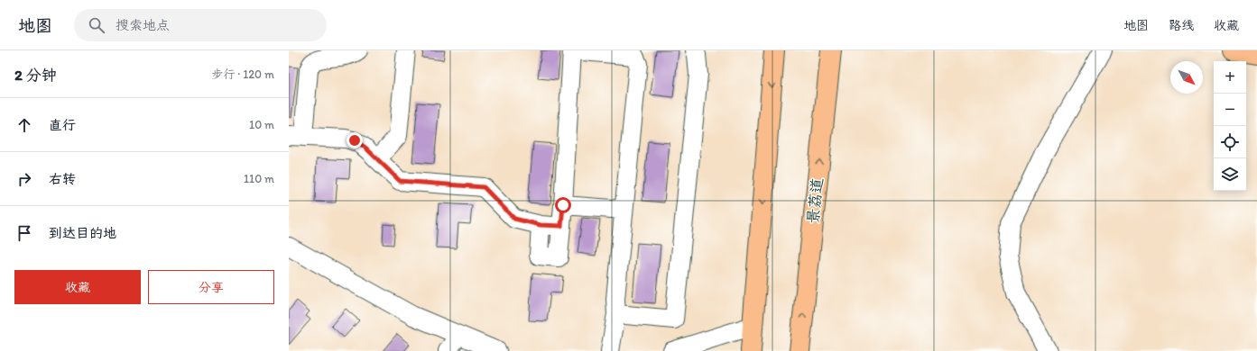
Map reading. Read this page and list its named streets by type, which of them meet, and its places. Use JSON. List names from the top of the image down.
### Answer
{
  "streets": {
    "main road": ["景荔道"]
  },
  "north": "bottom right",
  "page": {
    "header": "地图",
    "search": "搜索地点",
    "nav": ["地图", "路线", "收藏"],
    "heading": ["2 分钟", "步行 · 120 m"],
    "map_buttons": ["+", "−"],
    "list": [
      ["直行", "10 m"],
      ["右转", "110 m"],
      "到达目的地"
    ],
    "buttons": ["收藏", "分享"]
  }
}
